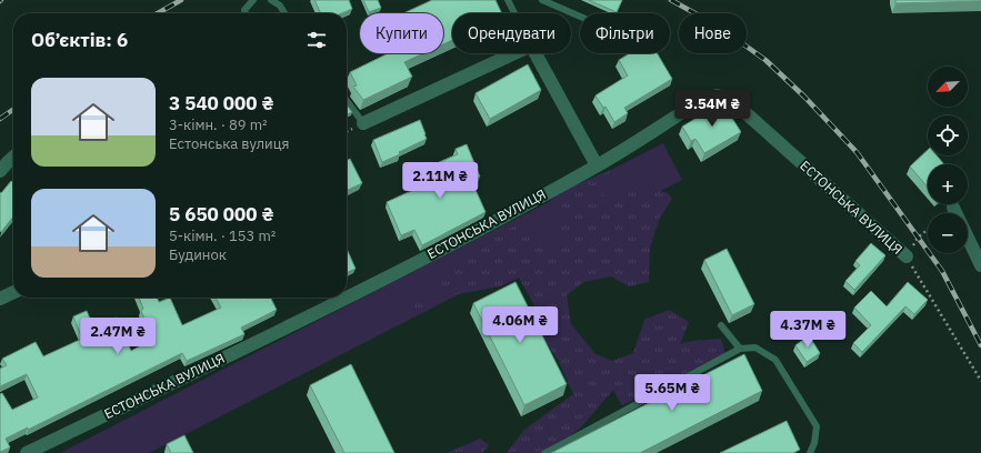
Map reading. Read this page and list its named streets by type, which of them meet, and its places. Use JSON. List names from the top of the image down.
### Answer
{
  "streets": {
    "street": ["ЕСТОНСЬКА ВУЛИЦЯ"]
  },
  "north": "bottom left",
  "page": {
    "chip": [
      "Купити",
      "Орендувати",
      "Фільтри",
      "Нове"
    ],
    "heading": "Об’єктів: 6",
    "map_buttons": ["+", "−"],
    "list": [
      {
        "name": "3 540 000 ₴",
        "note": "3-кімн. · 89 m² · Естонська вулиця"
      },
      {
        "name": "5 650 000 ₴",
        "note": "5-кімн. · 153 m² · Будинок"
      }
    ],
    "price": [
      "3.54M ₴",
      "2.11M ₴",
      "4.06M ₴",
      "4.37M ₴",
      "2.47M ₴",
      "5.65M ₴"
    ]
  }
}
